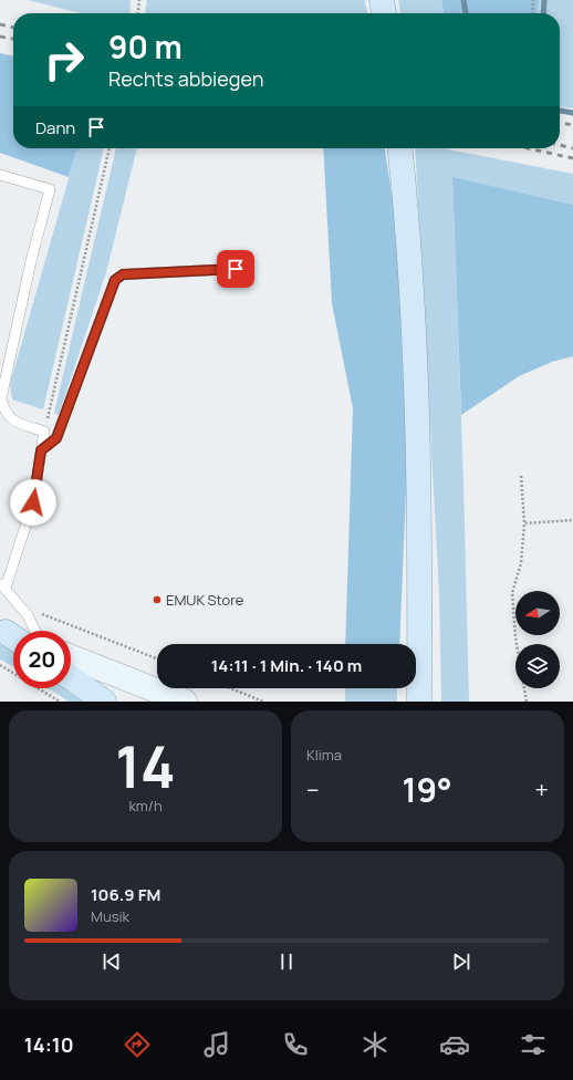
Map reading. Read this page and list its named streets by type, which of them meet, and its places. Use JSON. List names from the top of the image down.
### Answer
{
  "places": ["EMUK Store"],
  "north": "left",
  "page": {
    "turn": ["90 m", "Rechts abbiegen"],
    "then": "Dann",
    "limit": "20",
    "trip": "14:11 · 1 Min. · 140 m",
    "tile": [
      ["14", "km/h"],
      "Klima"
    ],
    "heat": ["−", "19°", "+"],
    "song": ["106.9 FM", "Musik"],
    "tabs": "14:10"
  }
}
